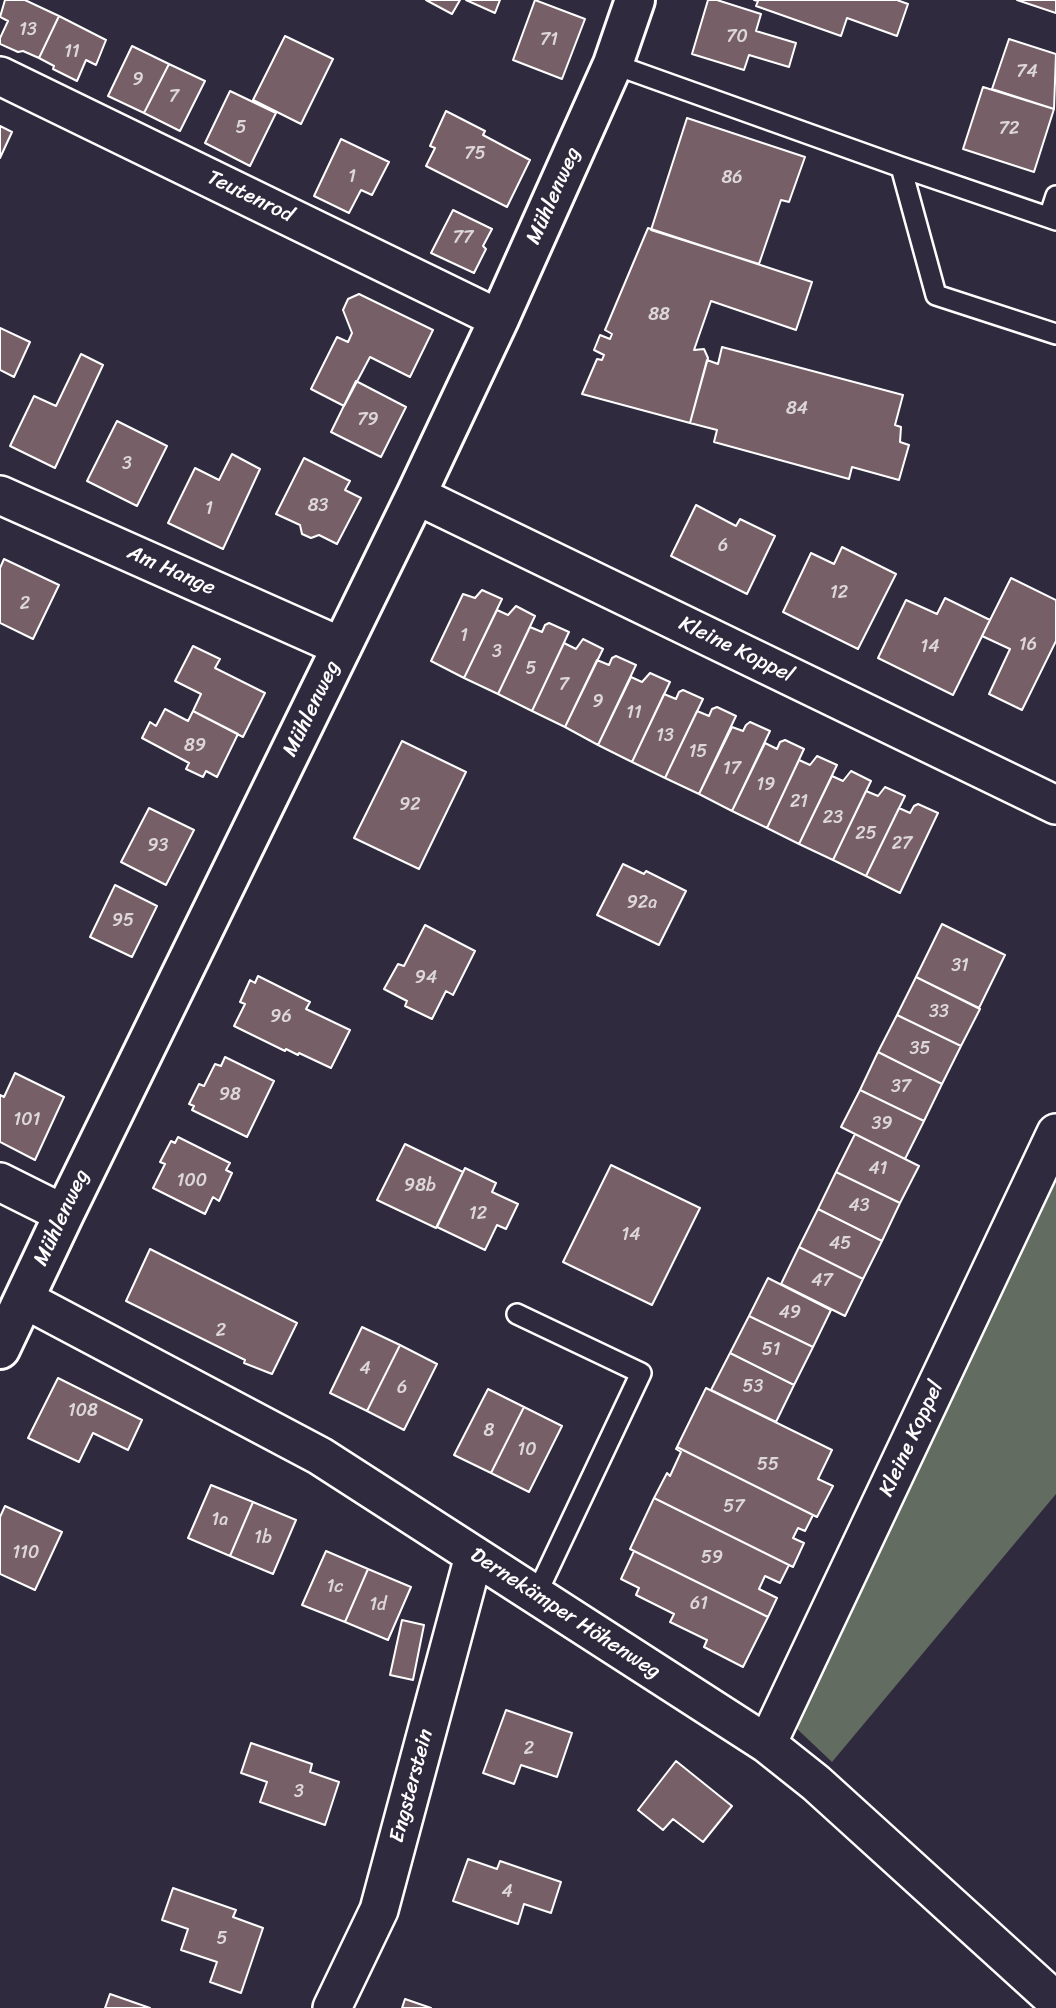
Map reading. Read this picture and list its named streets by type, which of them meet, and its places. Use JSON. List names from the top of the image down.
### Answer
{
  "streets": {
    "street": [
      "Mühlenweg",
      "Teutenrod",
      "Am Hange",
      "Kleine Koppel",
      "Dernekämper Höhenweg",
      "Engsterstein"
    ]
  },
  "crossings": [
    ["Mühlenweg", "Teutenrod"],
    ["Mühlenweg", "Am Hange"],
    ["Mühlenweg", "Kleine Koppel"],
    ["Mühlenweg", "Dernekämper Höhenweg"],
    ["Kleine Koppel", "Dernekämper Höhenweg"],
    ["Dernekämper Höhenweg", "Engsterstein"]
  ],
  "house_numbers": [
    "13",
    "70",
    "71",
    "11",
    "74",
    "9",
    "7",
    "5",
    "72",
    "75",
    "1",
    "86",
    "77",
    "88",
    "84",
    "79",
    "3",
    "83",
    "1",
    "6",
    "12",
    "2",
    "1",
    "16",
    "14",
    "3",
    "5",
    "7",
    "9",
    "11",
    "13",
    "89",
    "15",
    "17",
    "19",
    "21",
    "92",
    "23",
    "25",
    "27",
    "93",
    "92a",
    "95",
    "31",
    "94",
    "33",
    "96",
    "35",
    "37",
    "98",
    "101",
    "39",
    "41",
    "100",
    "98b",
    "43",
    "12",
    "14",
    "45",
    "47",
    "49",
    "2",
    "51",
    "4",
    "53",
    "6",
    "108",
    "8",
    "10",
    "55",
    "57",
    "1a",
    "1b",
    "110",
    "59",
    "1c",
    "61",
    "1d",
    "2",
    "3",
    "4",
    "5"
  ]
}
